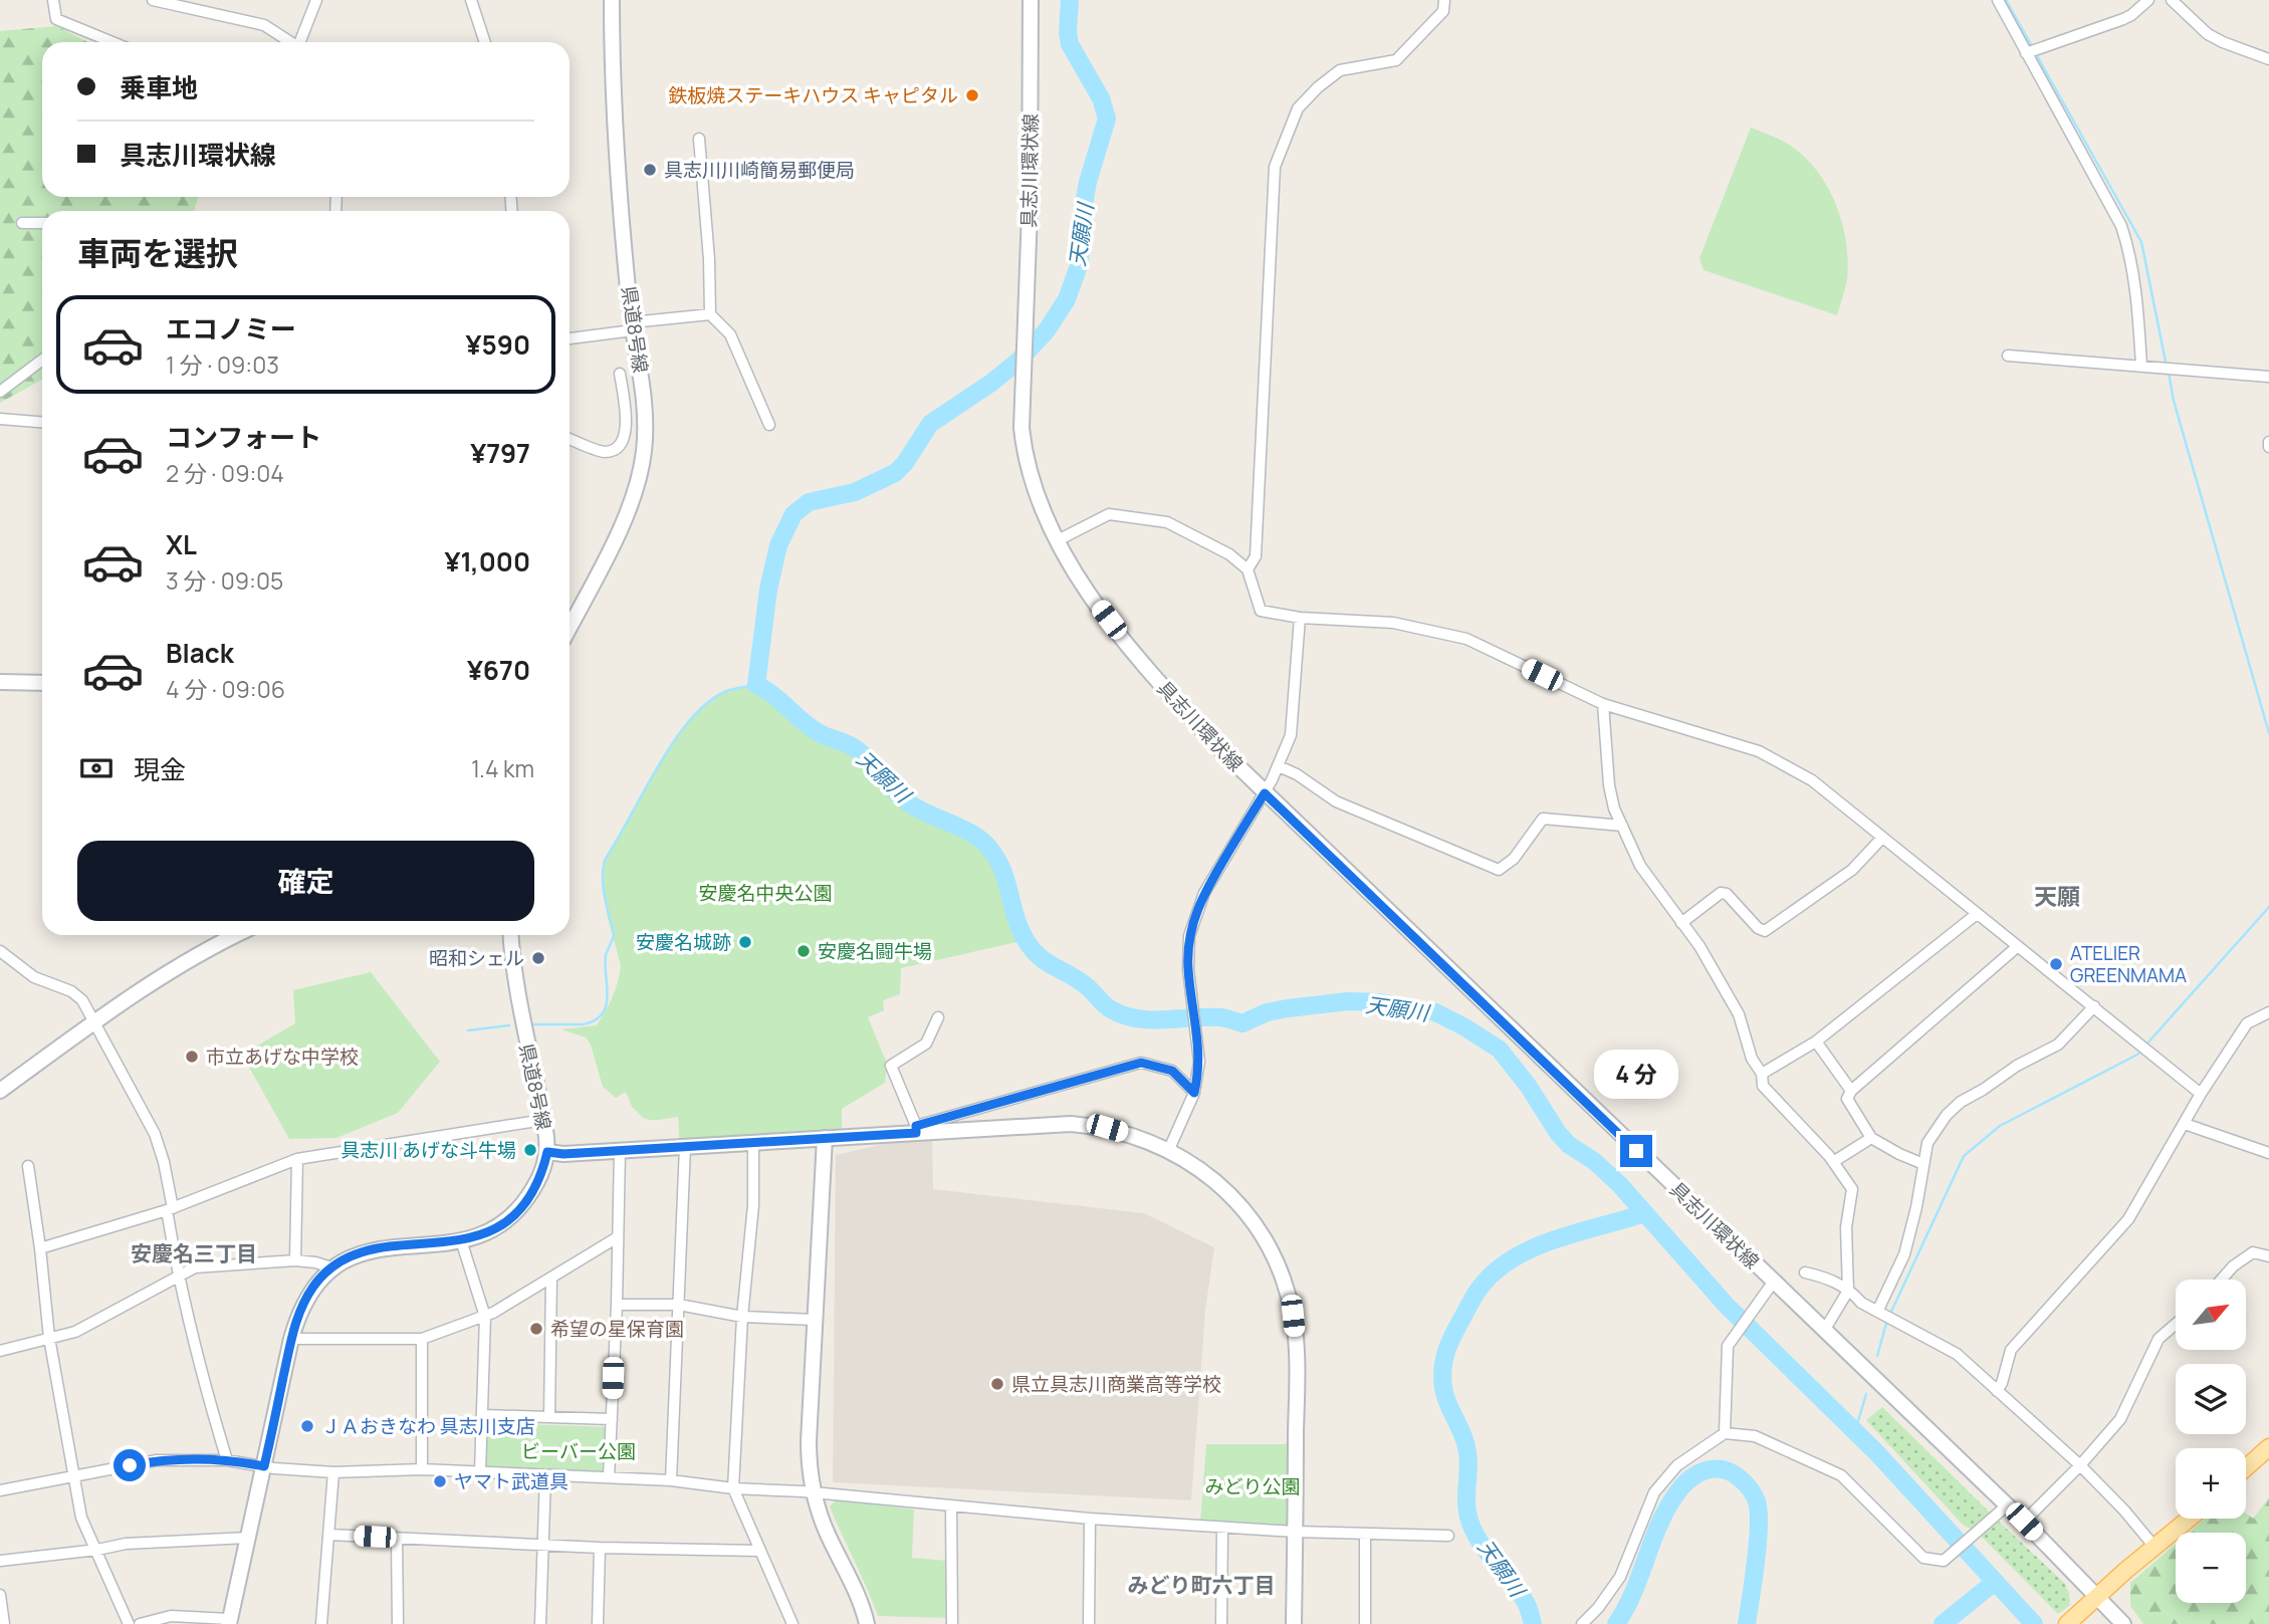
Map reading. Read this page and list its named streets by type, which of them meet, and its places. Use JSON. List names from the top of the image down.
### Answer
{
  "streets": {
    "main road": ["具志川環状線", "県道8号線"]
  },
  "districts": ["天願", "安慶名三丁目", "みどり町六丁目"],
  "water": ["天願川"],
  "parks": ["安慶名中央公園", "ビーバー公園", "みどり公園"],
  "places": [
    "鉄板焼ステーキハウス キャピタル",
    "具志川川崎簡易郵便局",
    "安慶名城跡",
    "安慶名闘牛場",
    "昭和シェル",
    "ATELIER GREENMAMA",
    "市立あげな中学校",
    "具志川 あげな斗牛場",
    "希望の星保育園",
    "県立具志川商業高等学校",
    "ＪＡおきなわ 具志川支店",
    "ヤマト武道具"
  ],
  "north": "top right",
  "page": {
    "banner": ["乗車地", "具志川環状線"],
    "heading": "車両を選択",
    "list": [
      {
        "name": "エコノミー",
        "note": "1 分 · 09:03",
        "value": "¥590"
      },
      {
        "name": "コンフォート",
        "note": "2 分 · 09:04",
        "value": "¥797"
      },
      {
        "name": "XL",
        "note": "3 分 · 09:05",
        "value": "¥1,000"
      },
      {
        "name": "Black",
        "note": "4 分 · 09:06",
        "value": "¥670"
      }
    ],
    "pay": ["現金", "1.4 km"],
    "buttons": "確定",
    "bubble": "4 分",
    "map_buttons": ["+", "−"]
  }
}
